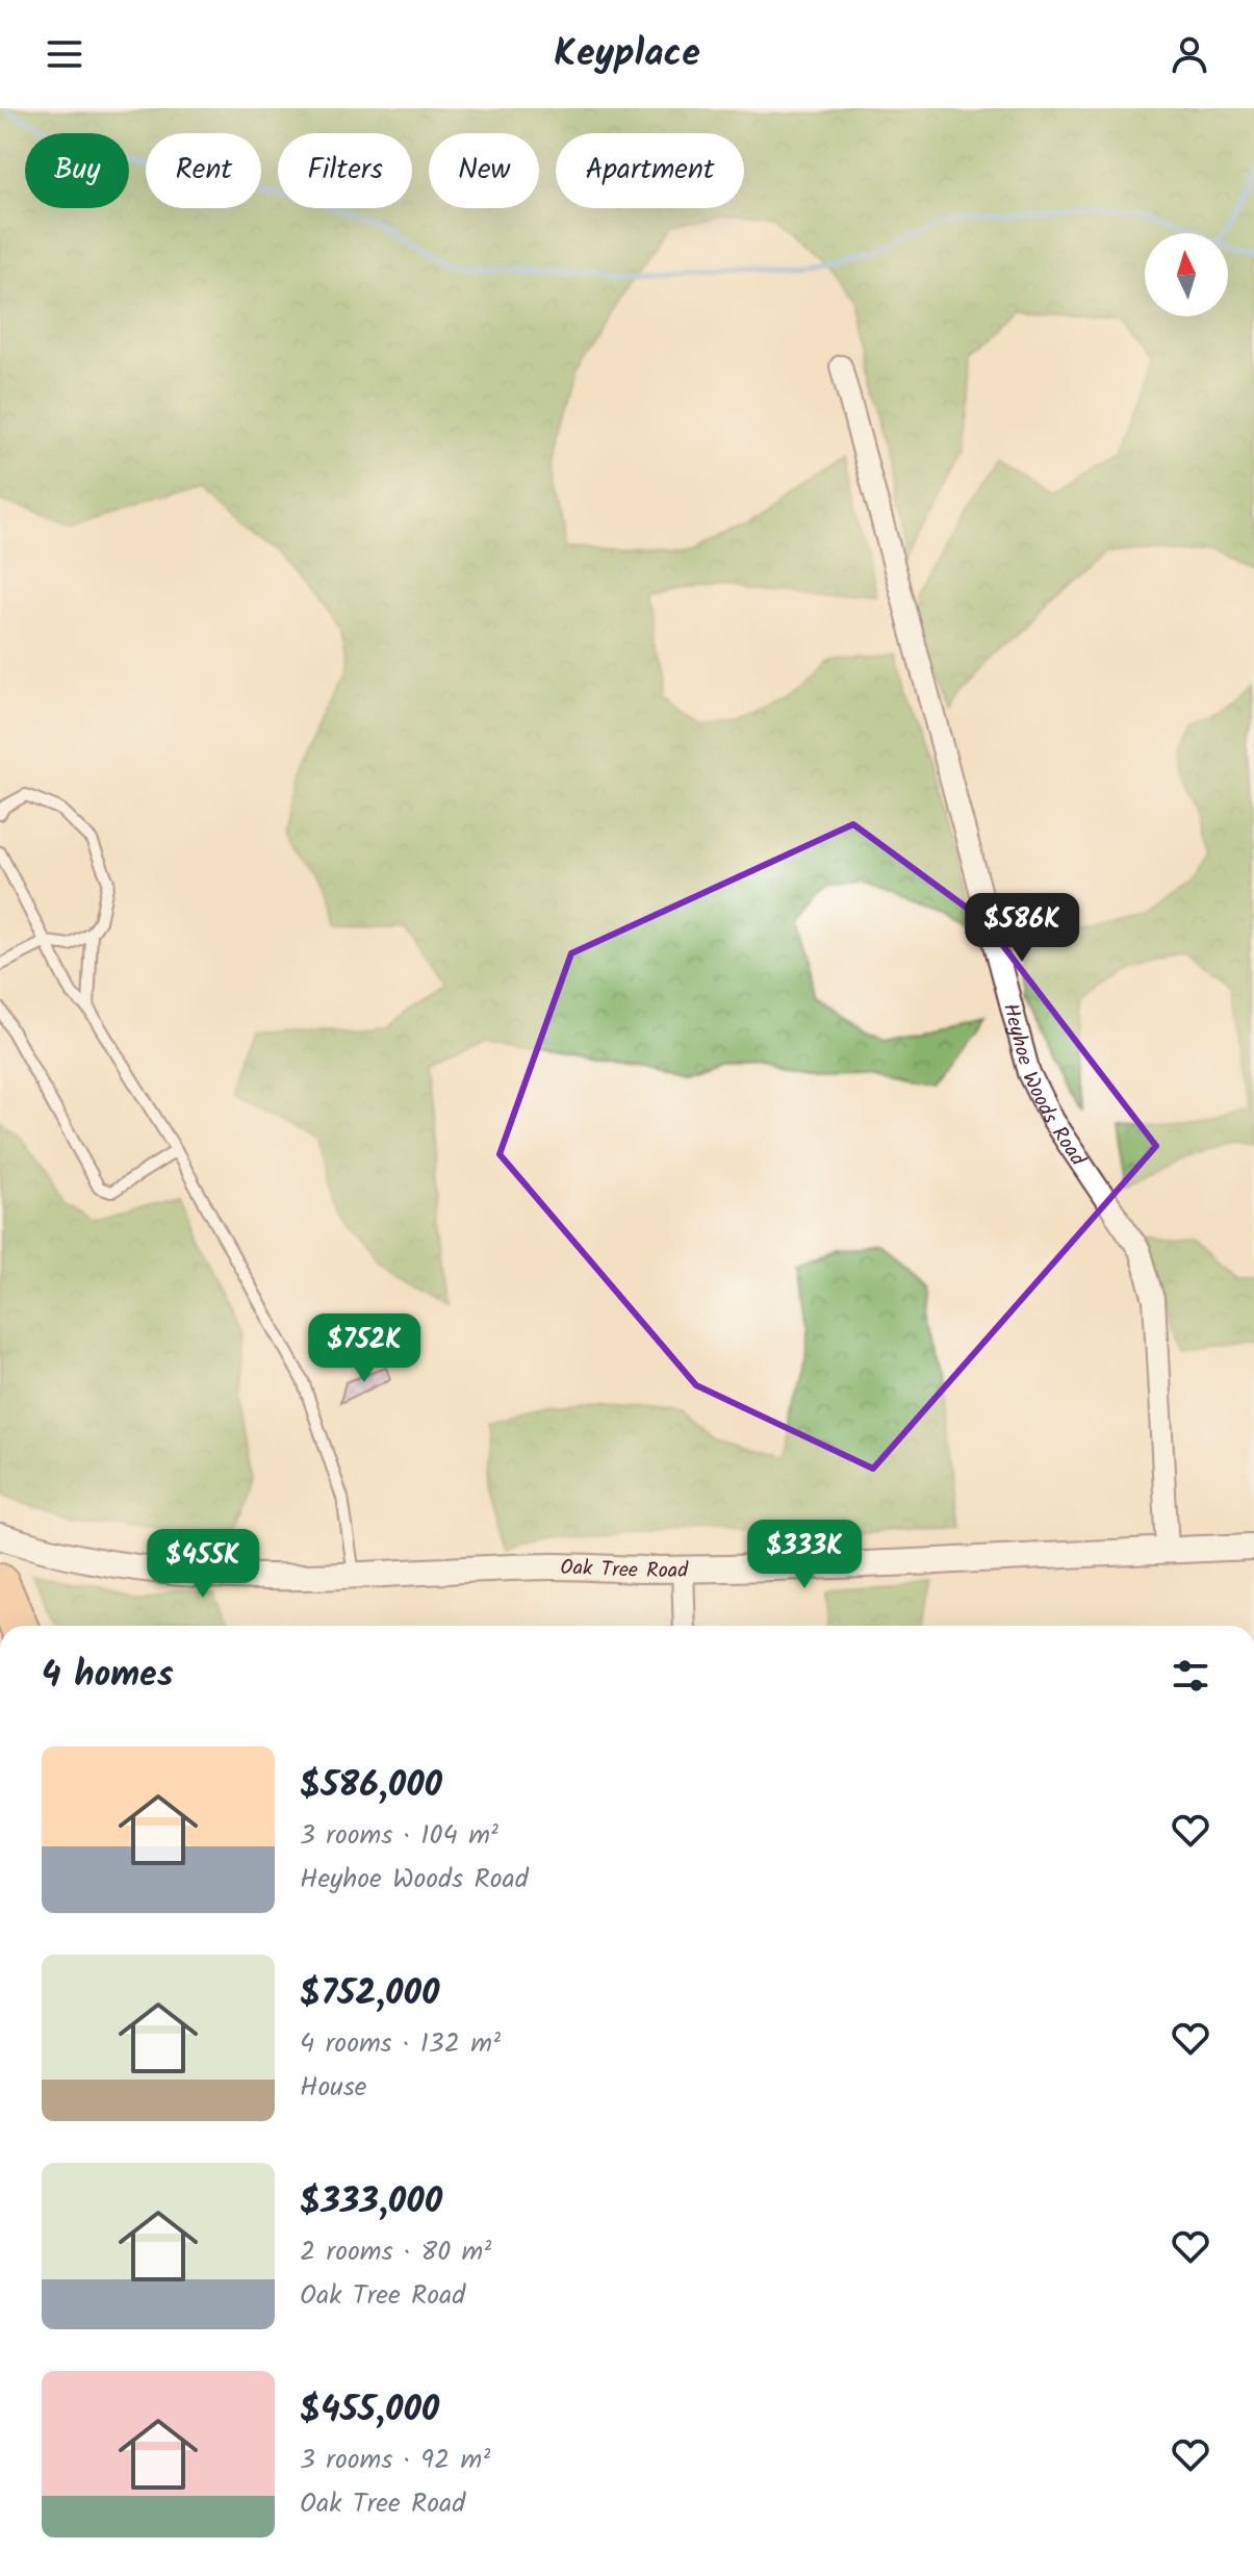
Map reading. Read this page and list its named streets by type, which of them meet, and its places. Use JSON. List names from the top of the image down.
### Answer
{
  "streets": {
    "street": ["Heyhoe Woods Road", "Oak Tree Road"]
  },
  "crossings": [
    ["Heyhoe Woods Road", "Oak Tree Road"]
  ],
  "north": "top",
  "page": {
    "header": "Keyplace",
    "chip": [
      "Buy",
      "Rent",
      "Filters",
      "New",
      "Apartment"
    ],
    "price": [
      "$586K",
      "$752K",
      "$333K",
      "$455K"
    ],
    "heading": "4 homes",
    "list": [
      {
        "name": "$586,000",
        "note": "3 rooms · 104 m² · Heyhoe Woods Road"
      },
      {
        "name": "$752,000",
        "note": "4 rooms · 132 m² · House"
      },
      {
        "name": "$333,000",
        "note": "2 rooms · 80 m² · Oak Tree Road"
      },
      {
        "name": "$455,000",
        "note": "3 rooms · 92 m² · Oak Tree Road"
      }
    ]
  }
}
